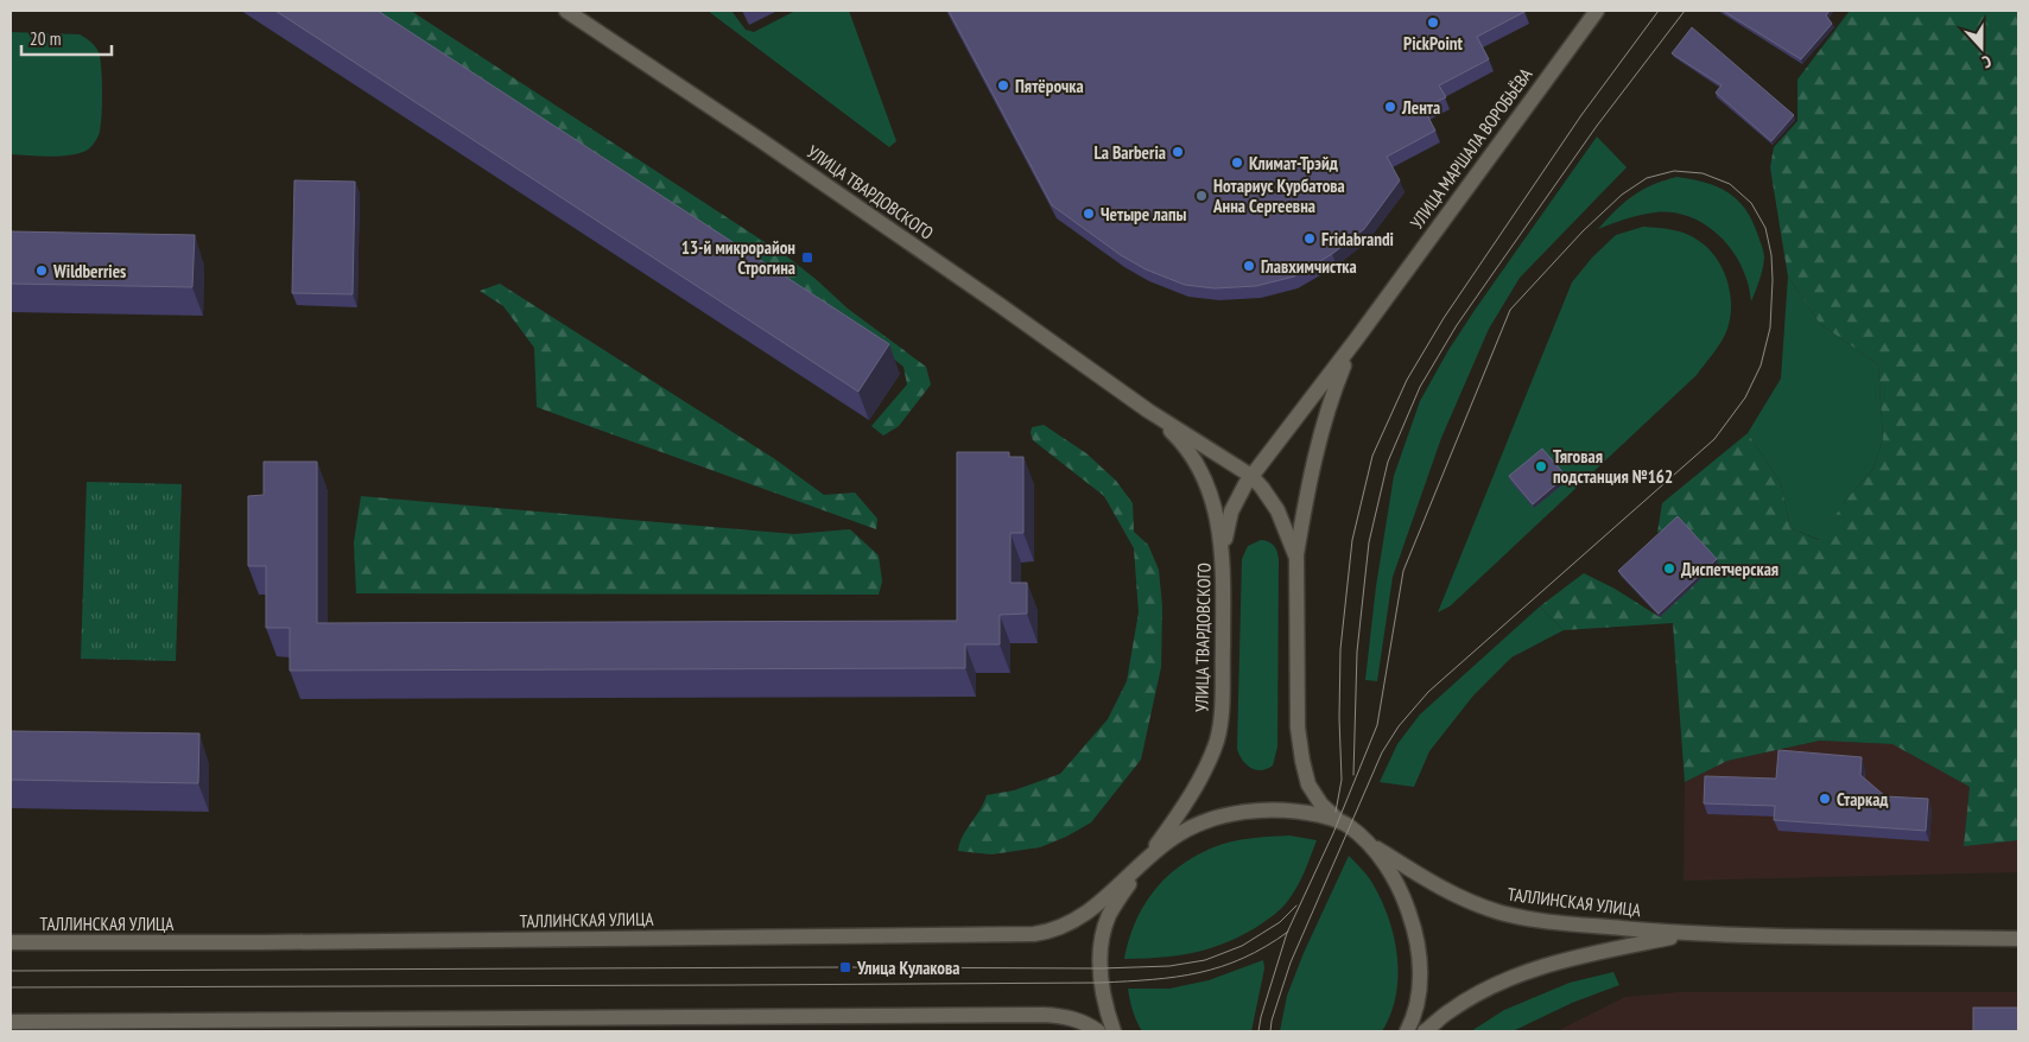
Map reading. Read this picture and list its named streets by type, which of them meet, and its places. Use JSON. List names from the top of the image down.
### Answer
{
  "streets": {
    "main road": ["УЛИЦА МАРШАЛА ВОРОБЬЁВА", "УЛИЦА ТВАРДОВСКОГО", "ТАЛЛИНСКАЯ УЛИЦА"]
  },
  "crossings": [
    ["УЛИЦА МАРШАЛА ВОРОБЬЁВА", "УЛИЦА ТВАРДОВСКОГО"],
    ["УЛИЦА ТВАРДОВСКОГО", "ТАЛЛИНСКАЯ УЛИЦА"]
  ],
  "places": {
    "other": [
      "PickPoint",
      "Пятёрочка",
      "Лента",
      "La Barberia",
      "Климат-Трэйд",
      "Нотариус Курбатова Анна Сергеевна",
      "Четыре лапы",
      "Fridabrandi",
      "Главхимчистка",
      "Wildberries",
      "Тяговая подстанция №162",
      "Диспетчерская",
      "Старкад"
    ],
    "transit": ["13-й микрорайон Строгина", "Улица Кулакова"]
  },
  "scale_bar": "20 m",
  "north": "bottom"
}
